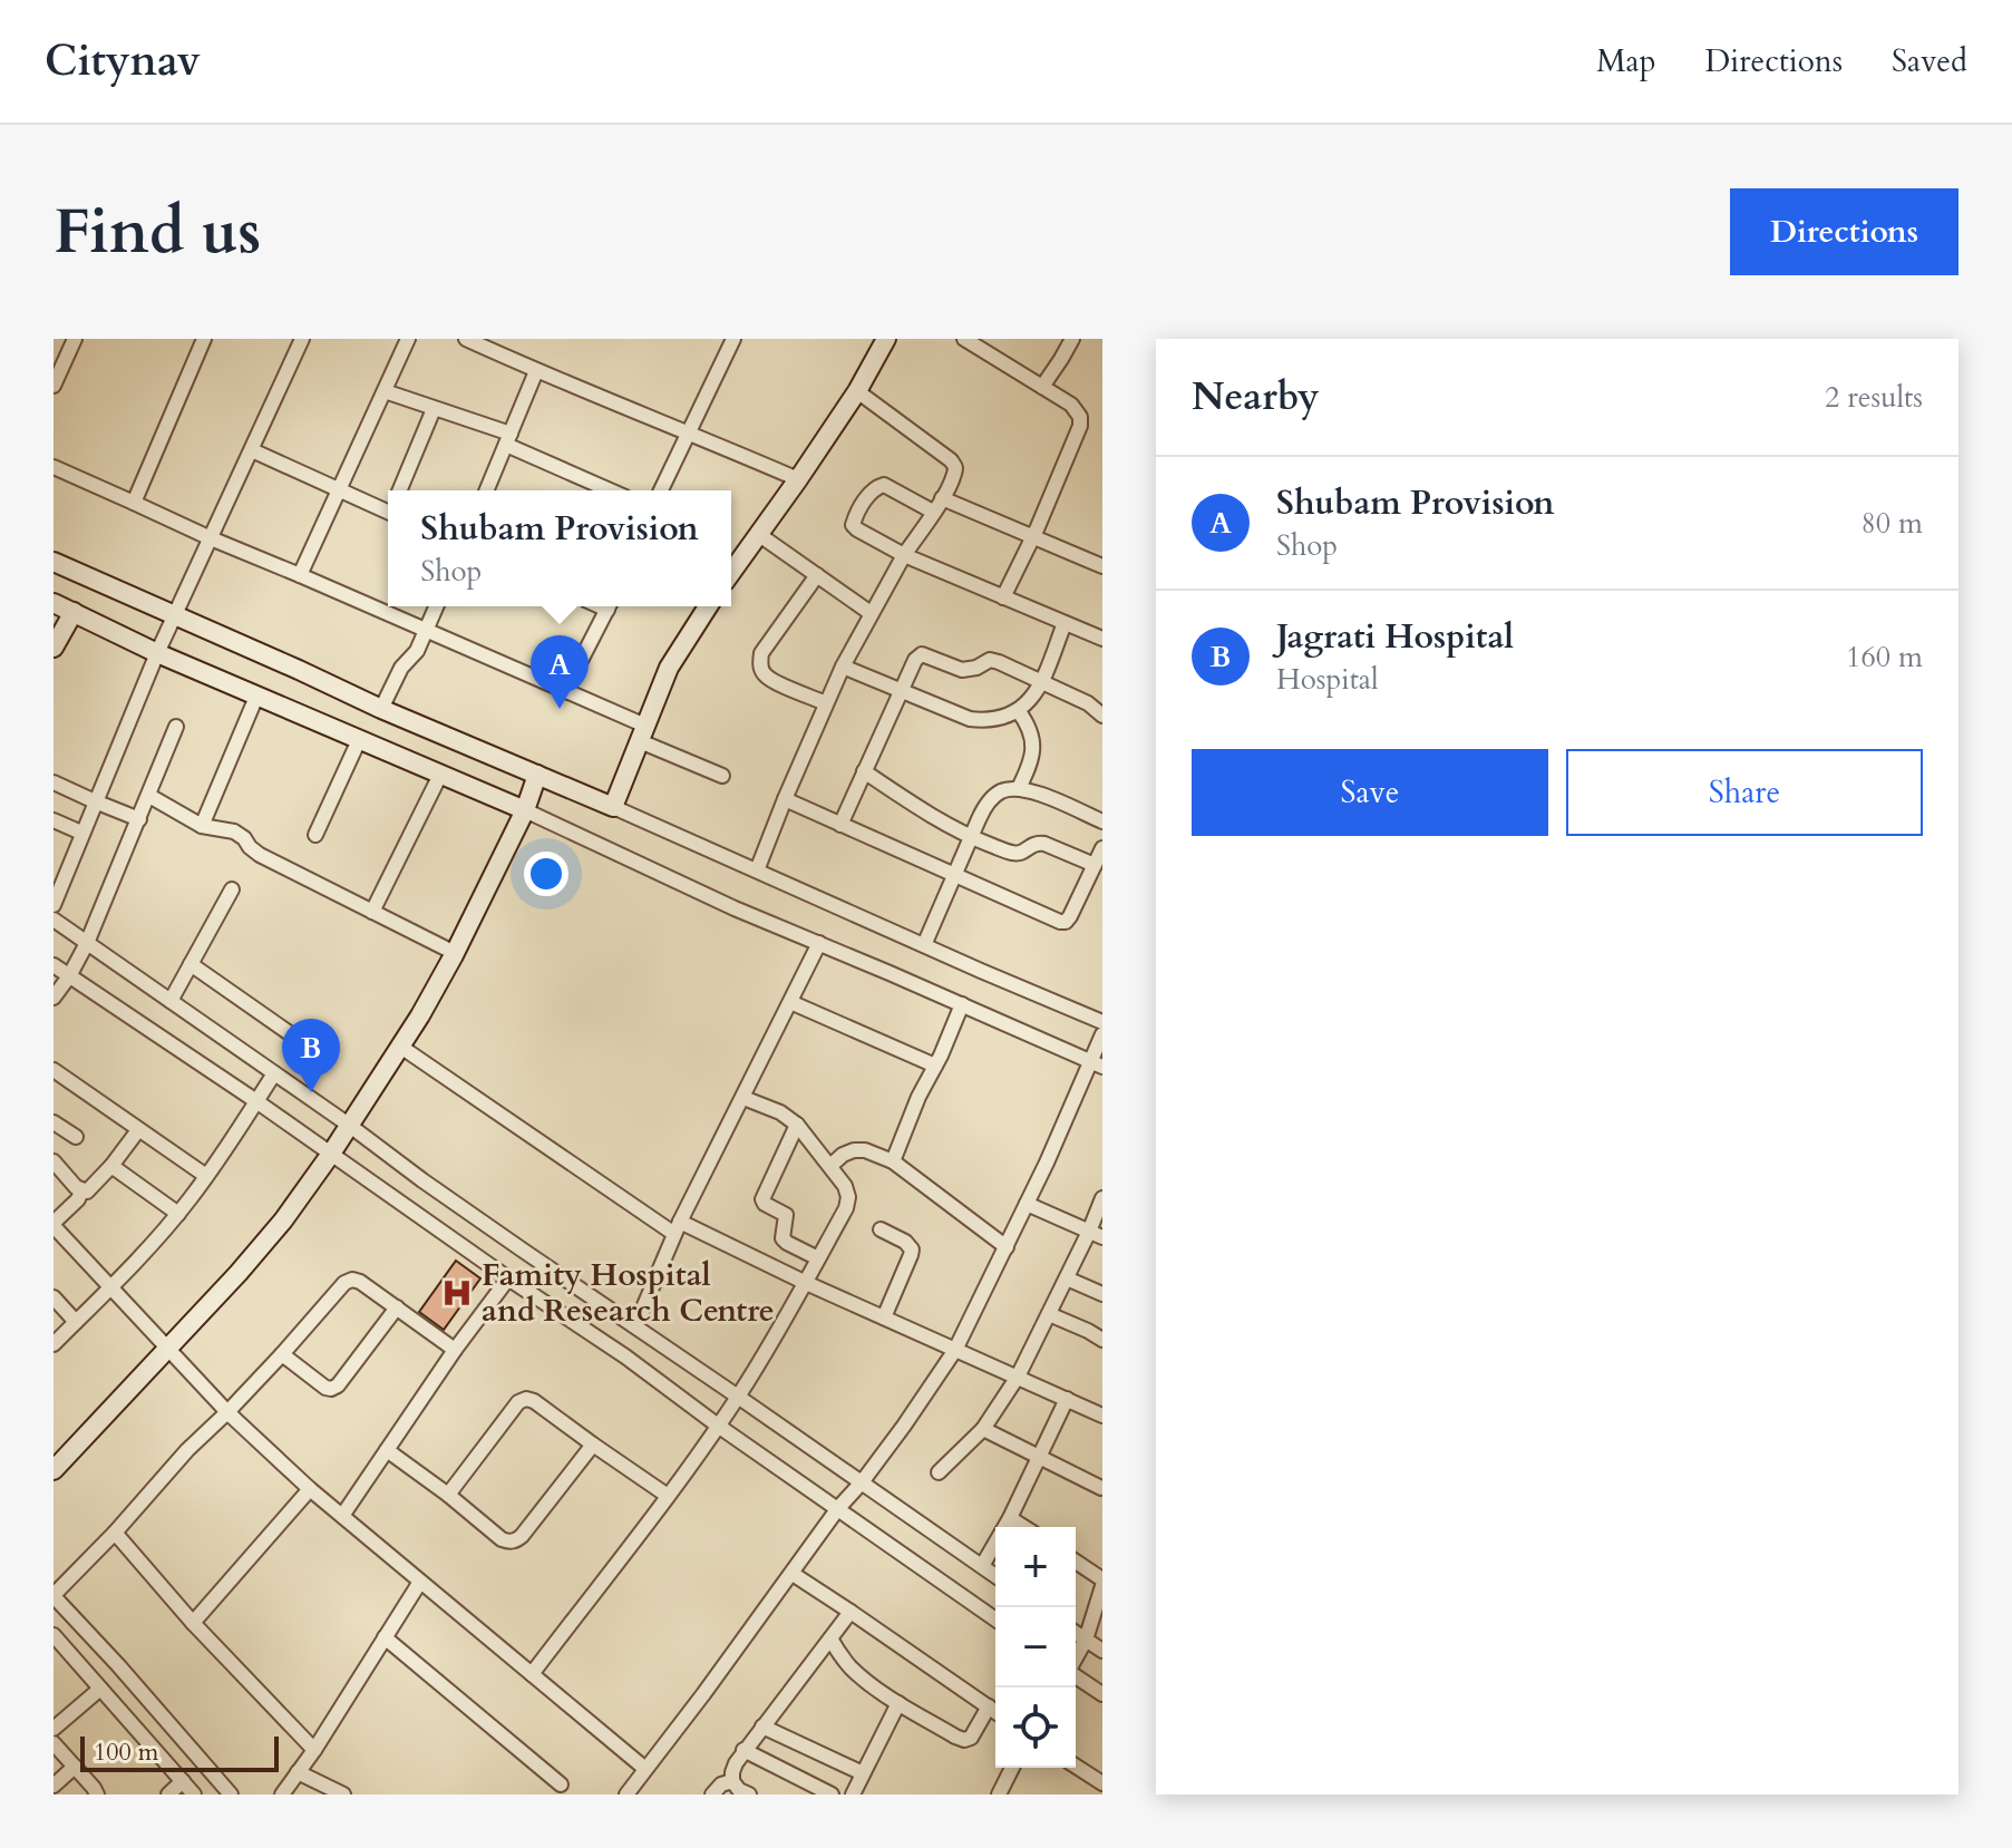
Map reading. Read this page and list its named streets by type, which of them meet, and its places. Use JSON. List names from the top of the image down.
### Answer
{
  "places": {
    "hospital": ["Famity Hospital and Research Centre"]
  },
  "scale_bar": "100 m",
  "page": {
    "header": "Citynav",
    "nav": ["Map", "Directions", "Saved"],
    "buttons": [
      "Directions",
      ["Save", "Share"]
    ],
    "title": "Find us",
    "heading": ["Nearby", "2 results"],
    "list": [
      {
        "mark": "A",
        "name": "Shubam Provision",
        "note": "Shop",
        "value": "80 m"
      },
      {
        "mark": "B",
        "name": "Jagrati Hospital",
        "note": "Hospital",
        "value": "160 m"
      }
    ],
    "popup": ["Shubam Provision", "Shop"],
    "pins": ["A", "B"],
    "map_buttons": ["+", "−"],
    "scale": "100 m"
  }
}
